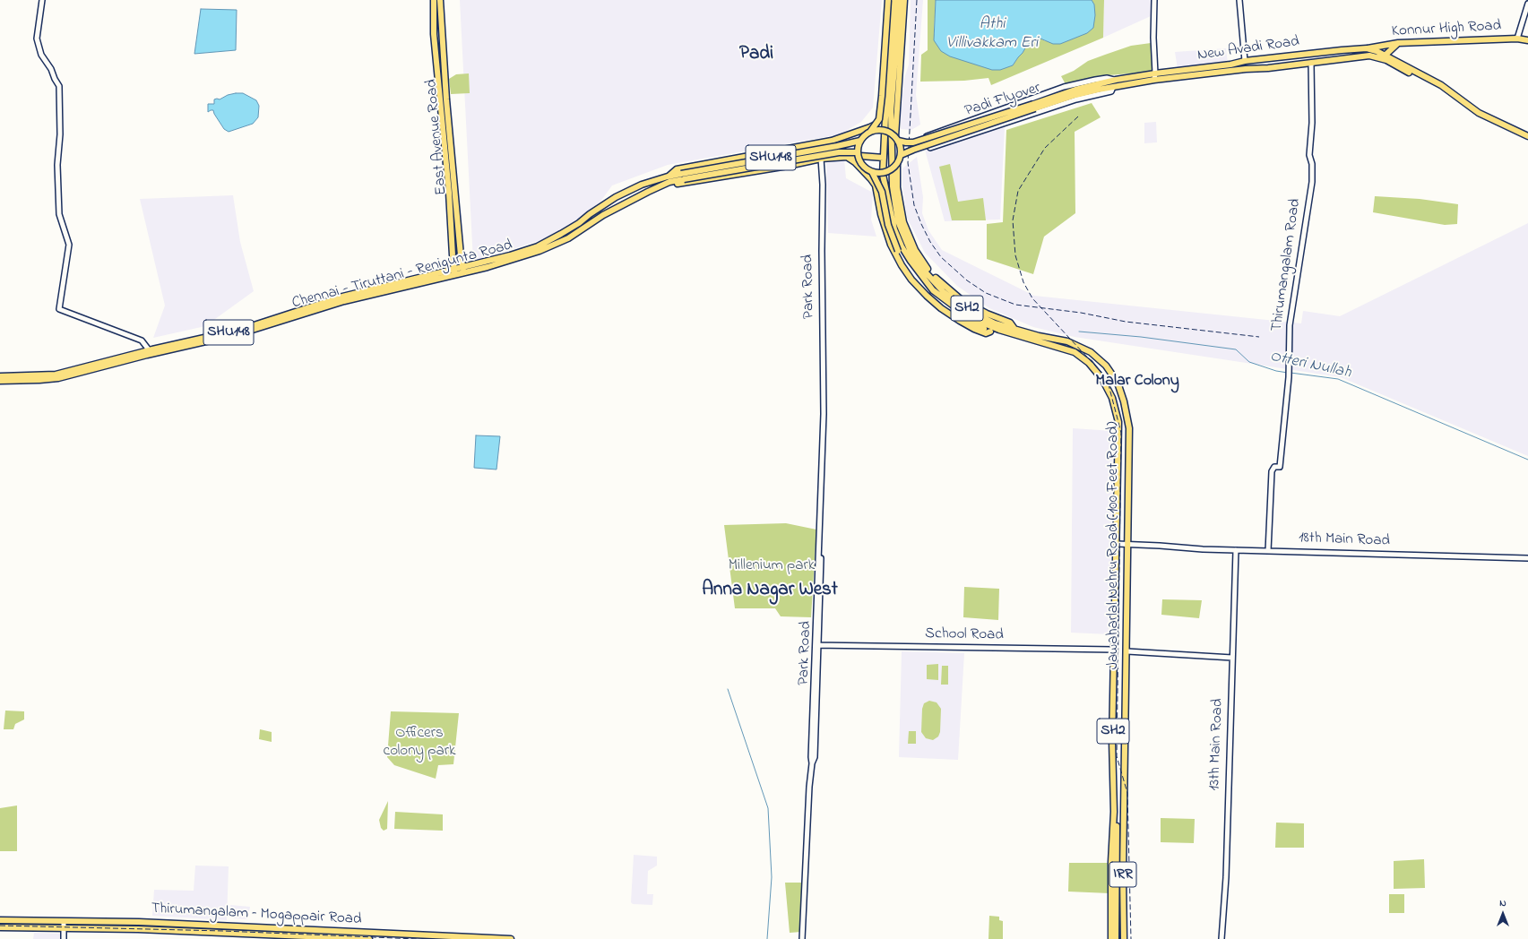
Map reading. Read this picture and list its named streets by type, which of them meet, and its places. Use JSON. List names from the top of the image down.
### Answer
{
  "streets": {
    "main road": [
      "Konnur High Road",
      "New Avadi Road",
      "Padi Flyover",
      "East Avenue Road",
      "SHU148",
      "Chennai - Tiruttani - Renigunta Road",
      "SH2",
      "Jawaharlal Nehru Road (100 Feet Road)",
      "IRR",
      "Thirumangalam – Mogappair Road"
    ],
    "street": [
      "Thirumangalam Road",
      "Park Road",
      "18th Main Road",
      "School Road",
      "13th Main Road"
    ]
  },
  "crossings": [
    ["Konnur High Road", "New Avadi Road"],
    ["New Avadi Road", "Padi Flyover"],
    ["New Avadi Road", "Thirumangalam Road"],
    ["Padi Flyover", "SHU148"],
    ["East Avenue Road", "Chennai - Tiruttani - Renigunta Road"],
    ["SHU148", "Chennai - Tiruttani - Renigunta Road"],
    ["Thirumangalam Road", "18th Main Road"],
    ["Park Road", "School Road"],
    ["SH2", "Jawaharlal Nehru Road (100 Feet Road)"],
    ["18th Main Road", "Jawaharlal Nehru Road (100 Feet Road)"],
    ["18th Main Road", "13th Main Road"],
    ["Jawaharlal Nehru Road (100 Feet Road)", "School Road"]
  ],
  "districts": ["Padi", "Malar Colony", "Anna Nagar West"],
  "water": ["Athi Villivakkam Eri", "Otteri Nullah"],
  "parks": ["Millenium park", "Officers colony park"],
  "north": "top"
}
